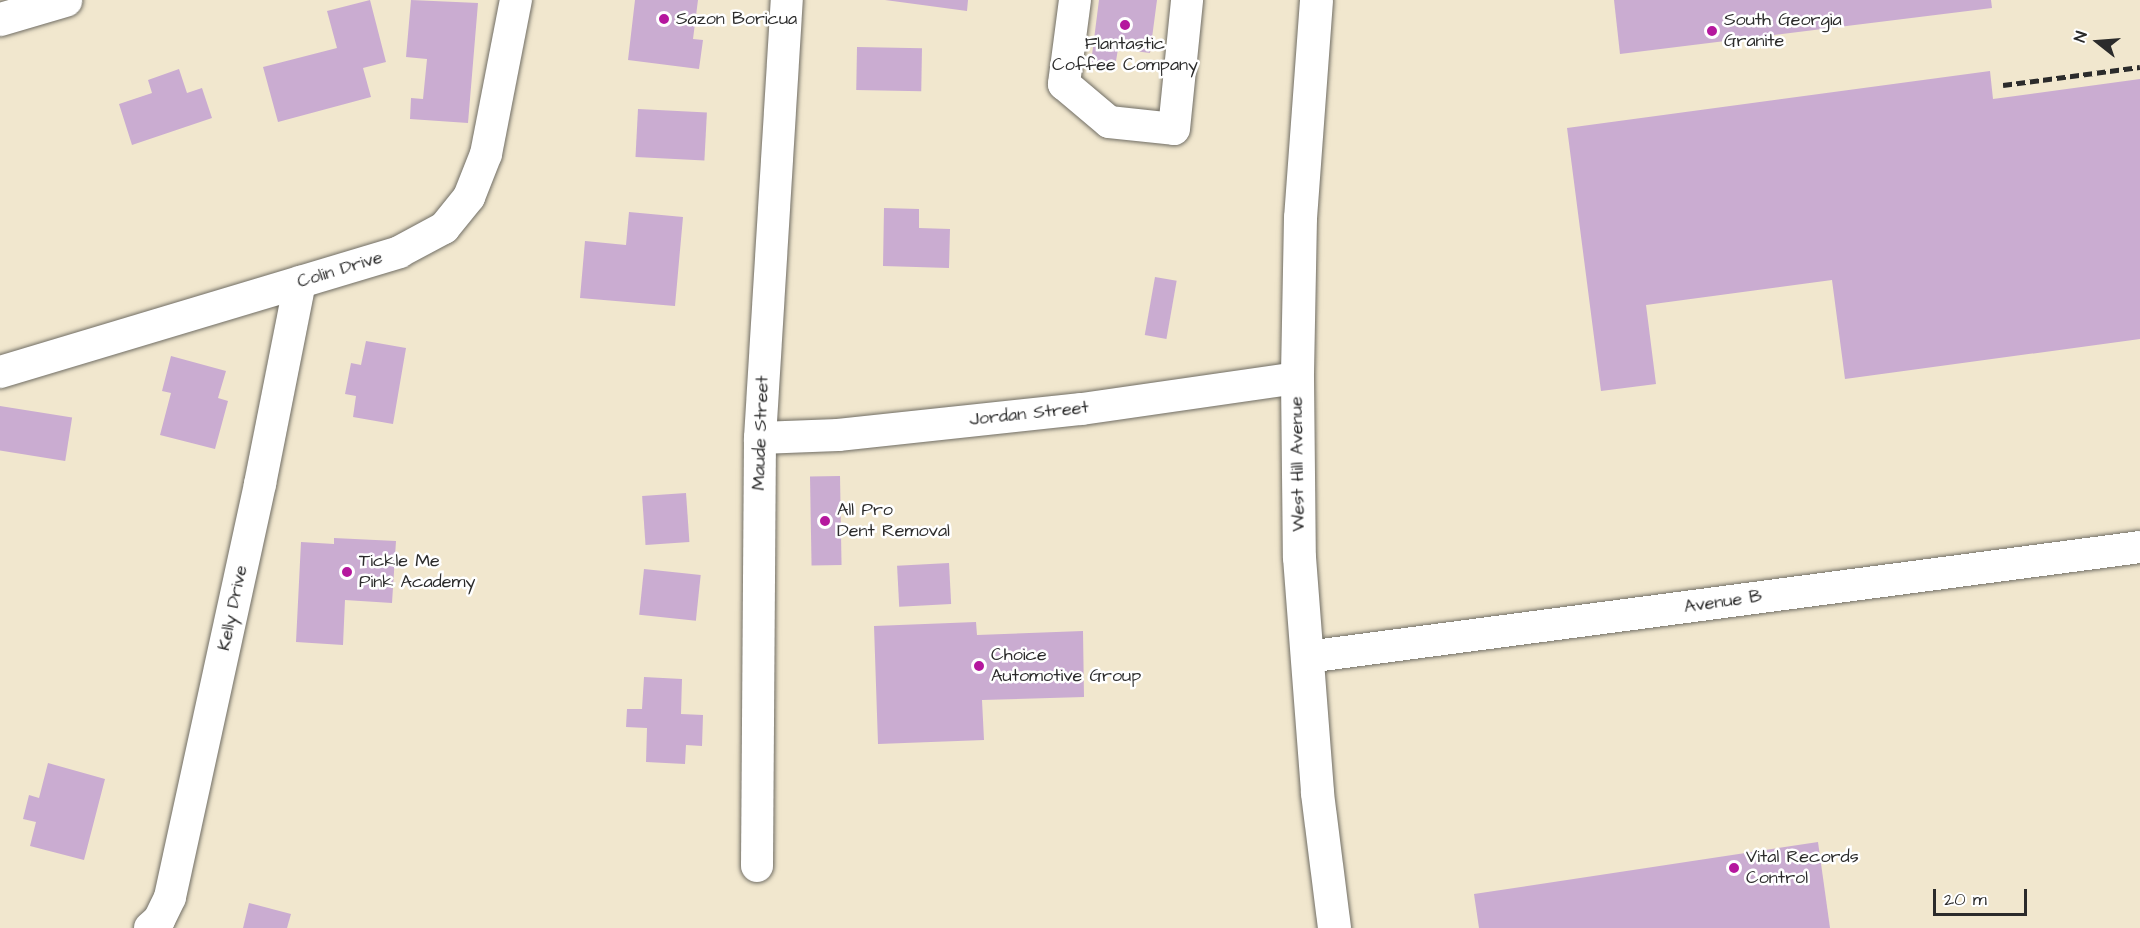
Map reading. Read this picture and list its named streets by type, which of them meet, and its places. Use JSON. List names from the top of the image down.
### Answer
{
  "streets": {
    "main road": ["West Hill Avenue"],
    "street": [
      "Colin Drive",
      "Jordan Street",
      "Maude Street",
      "Avenue B",
      "Kelly Drive"
    ]
  },
  "crossings": [
    ["Colin Drive", "Kelly Drive"],
    ["Jordan Street", "Maude Street"],
    ["Jordan Street", "West Hill Avenue"],
    ["West Hill Avenue", "Avenue B"]
  ],
  "places": [
    "Sazon Boricua",
    "Flantastic Coffee Company",
    "South Georgia Granite",
    "All Pro Dent Removal",
    "Tickle Me Pink Academy",
    "Choice Automotive Group",
    "Vital Records Control"
  ],
  "scale_bar": "20 m",
  "north": "left"
}
